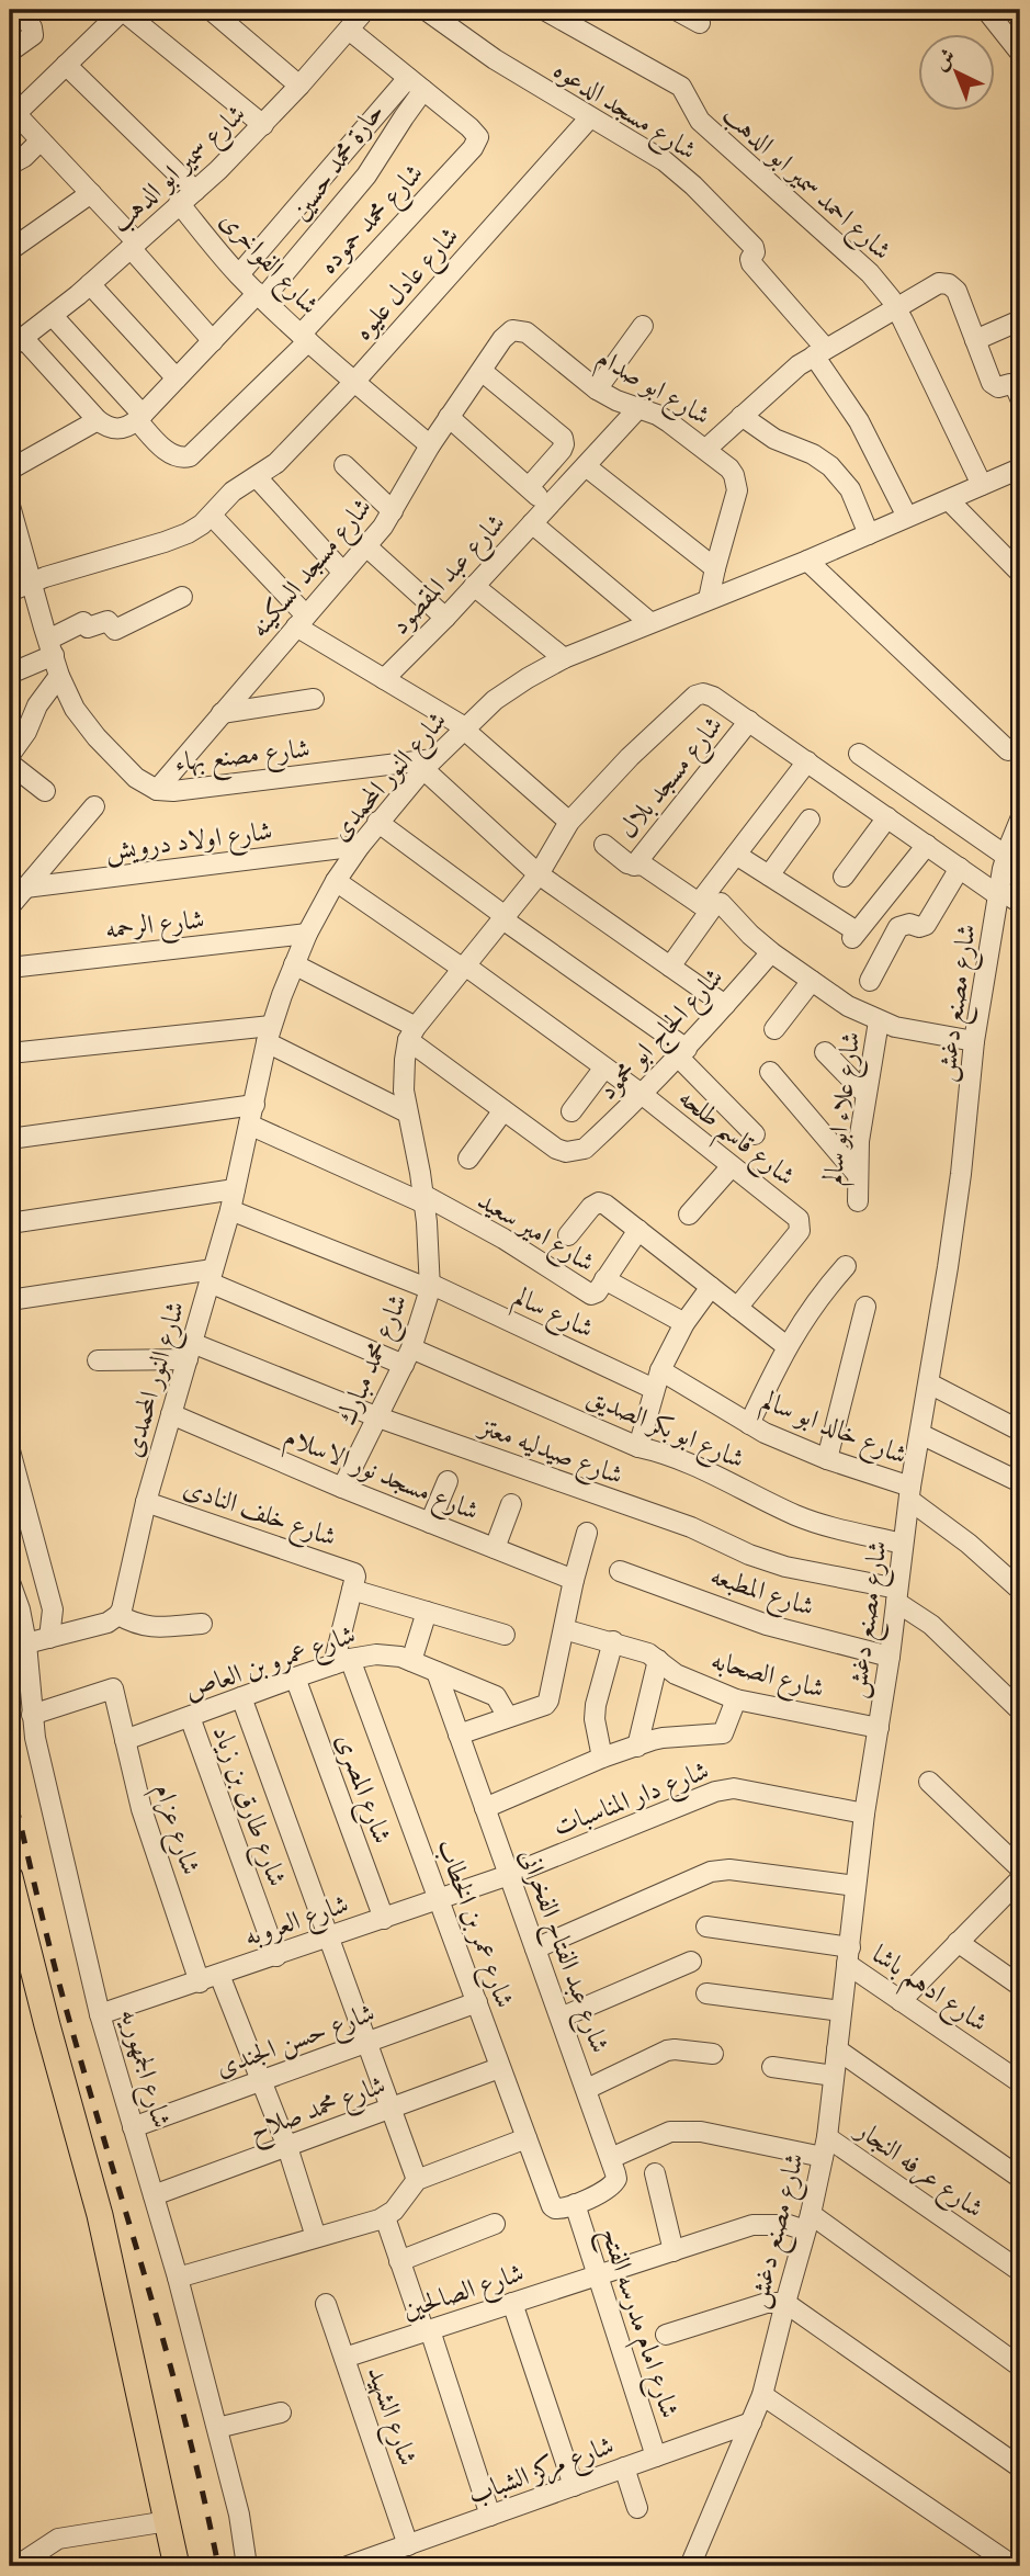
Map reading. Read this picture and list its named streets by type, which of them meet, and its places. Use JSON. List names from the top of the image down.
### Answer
{
  "streets": {
    "street": [
      "شارع مسجد الدعوه",
      "حارة محمد حسين",
      "شارع سمير ابو الدهب",
      "شارع احمد سمير ابو الدهب",
      "شارع محمد حموده",
      "شارع الفواخرى",
      "شارع عادل عليوه",
      "شارع ابو صدام",
      "شارع مسجد السكينه",
      "شارع عبد المقصود",
      "شارع مصنع بهاء",
      "شارع النور المحمدى",
      "شارع مسجد بلال",
      "شارع اولاد درويش",
      "شارع الرحمه",
      "شارع مصنع دغش",
      "شارع الحاج ابو محمود",
      "شارع علاء ابو سالم",
      "شارع قاسم طلحه",
      "شارع امير سعيد",
      "شارع سالم",
      "شارع محمد مبارك",
      "شارع ابو بكر الصديق",
      "شارع خالد ابو سالم",
      "شارع صيدليه معتز",
      "شارع مسجد نور الاسلام",
      "شارع خلف النادى",
      "شارع المطبعه",
      "شارع عمرو بن العاص",
      "شارع الصحابه",
      "شارع المصرى",
      "شارع دار المناسبات",
      "شارع طارق بن زياد",
      "شارع عزام",
      "شارع العروبه",
      "شارع عمر بن الخطاب",
      "شارع عبد الفتاح الفخرانى",
      "شارع ادهم باشا",
      "شارع حسن الجندى",
      "شارع الجمهوريه",
      "شارع محمد صلاح",
      "شارع عرفه النجار",
      "شارع الصالحين",
      "شارع امام مدرسه الفتح",
      "شارع الشهيد",
      "شارع مركز الشباب"
    ]
  },
  "crossings": [
    ["شارع مسجد الدعوه", "شارع عادل عليوه"],
    ["شارع مسجد الدعوه", "شارع النور المحمدى"],
    ["حارة محمد حسين", "شارع محمد حموده"],
    ["حارة محمد حسين", "شارع الفواخرى"],
    ["شارع سمير ابو الدهب", "شارع الفواخرى"],
    ["شارع احمد سمير ابو الدهب", "شارع النور المحمدى"],
    ["شارع محمد حموده", "شارع الفواخرى"],
    ["شارع الفواخرى", "شارع عادل عليوه"],
    ["شارع الفواخرى", "شارع مسجد السكينه"],
    ["شارع عادل عليوه", "شارع مصنع بهاء"],
    ["شارع ابو صدام", "شارع مسجد السكينه"],
    ["شارع ابو صدام", "شارع عبد المقصود"],
    ["شارع ابو صدام", "شارع النور المحمدى"],
    ["شارع مسجد السكينه", "شارع مصنع بهاء"],
    ["شارع مصنع بهاء", "شارع النور المحمدى"],
    ["شارع النور المحمدى", "شارع اولاد درويش"],
    ["شارع النور المحمدى", "شارع الرحمه"],
    ["شارع النور المحمدى", "شارع قاسم طلحه"],
    ["شارع النور المحمدى", "شارع سالم"],
    ["شارع النور المحمدى", "شارع ابو بكر الصديق"],
    ["شارع النور المحمدى", "شارع صيدليه معتز"],
    ["شارع النور المحمدى", "شارع مسجد نور الاسلام"],
    ["شارع النور المحمدى", "شارع خلف النادى"],
    ["شارع مصنع دغش", "شارع ابو بكر الصديق"],
    ["شارع مصنع دغش", "شارع خالد ابو سالم"],
    ["شارع مصنع دغش", "شارع صيدليه معتز"],
    ["شارع مصنع دغش", "شارع المطبعه"],
    ["شارع مصنع دغش", "شارع الصحابه"],
    ["شارع مصنع دغش", "شارع دار المناسبات"],
    ["شارع مصنع دغش", "شارع ادهم باشا"],
    ["شارع مصنع دغش", "شارع عرفه النجار"],
    ["شارع مصنع دغش", "شارع الصالحين"],
    ["شارع مصنع دغش", "شارع مركز الشباب"],
    ["شارع الحاج ابو محمود", "شارع قاسم طلحه"],
    ["شارع امير سعيد", "شارع محمد مبارك"],
    ["شارع سالم", "شارع محمد مبارك"],
    ["شارع سالم", "شارع خالد ابو سالم"],
    ["شارع محمد مبارك", "شارع ابو بكر الصديق"],
    ["شارع محمد مبارك", "شارع صيدليه معتز"],
    ["شارع محمد مبارك", "شارع مسجد نور الاسلام"],
    ["شارع عمرو بن العاص", "شارع المصرى"],
    ["شارع عمرو بن العاص", "شارع طارق بن زياد"],
    ["شارع عمرو بن العاص", "شارع عزام"],
    ["شارع عمرو بن العاص", "شارع عمر بن الخطاب"],
    ["شارع عمرو بن العاص", "شارع عبد الفتاح الفخرانى"],
    ["شارع المصرى", "شارع العروبه"],
    ["شارع دار المناسبات", "شارع العروبه"],
    ["شارع دار المناسبات", "شارع عبد الفتاح الفخرانى"],
    ["شارع طارق بن زياد", "شارع العروبه"],
    ["شارع عزام", "شارع العروبه"],
    ["شارع عزام", "شارع الجمهوريه"],
    ["شارع العروبه", "شارع عمر بن الخطاب"],
    ["شارع العروبه", "شارع عبد الفتاح الفخرانى"],
    ["شارع العروبه", "شارع الجمهوريه"],
    ["شارع عمر بن الخطاب", "شارع حسن الجندى"],
    ["شارع عمر بن الخطاب", "شارع محمد صلاح"],
    ["شارع عمر بن الخطاب", "شارع امام مدرسه الفتح"],
    ["شارع حسن الجندى", "شارع الجمهوريه"],
    ["شارع الجمهوريه", "شارع محمد صلاح"],
    ["شارع الصالحين", "شارع امام مدرسه الفتح"],
    ["شارع الصالحين", "شارع الشهيد"],
    ["شارع امام مدرسه الفتح", "شارع مركز الشباب"],
    ["شارع الشهيد", "شارع مركز الشباب"]
  ],
  "north": "top left"
}
